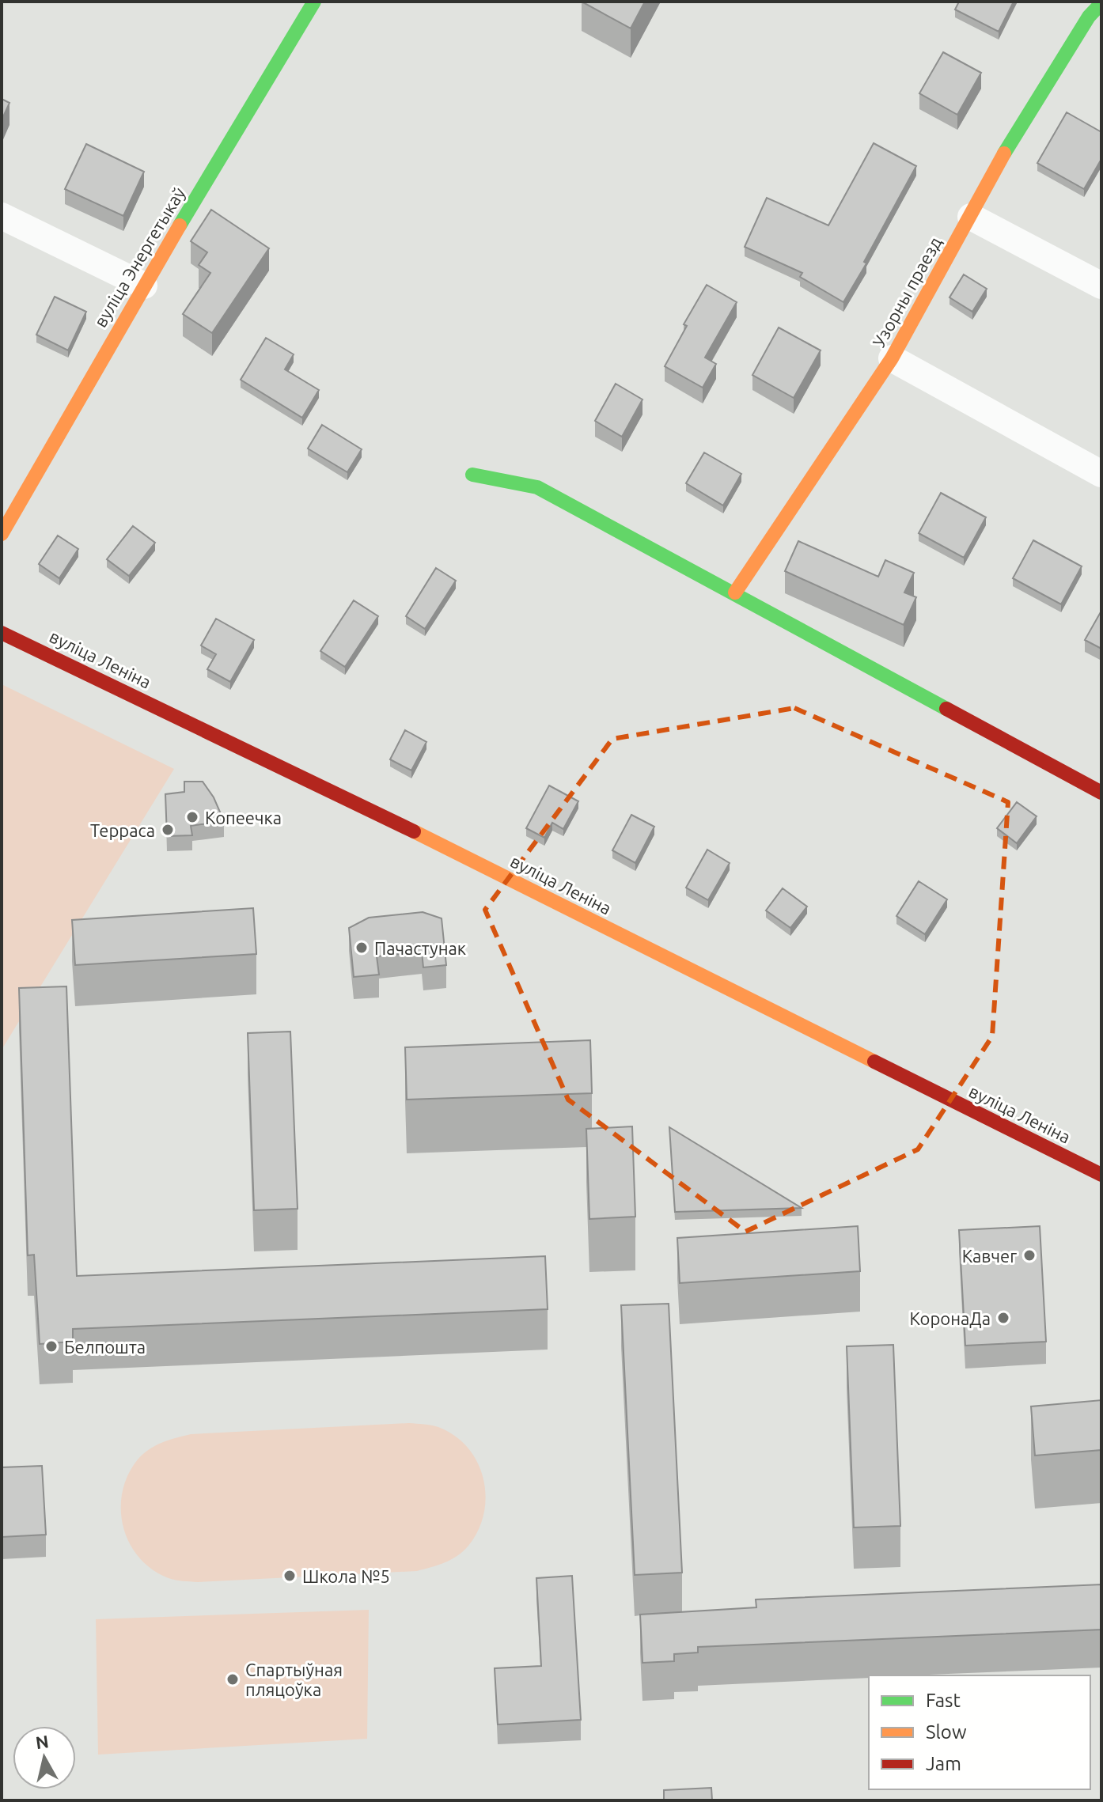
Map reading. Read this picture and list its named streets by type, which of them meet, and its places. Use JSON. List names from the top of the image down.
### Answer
{
  "streets": {
    "street": ["вуліца Энергетыкаў", "Узорны праезд", "вуліца Леніна"]
  },
  "places": [
    "Копеечка",
    "Терраса",
    "Пачастунак",
    "Кавчег",
    "КоронаДа",
    "Белпошта",
    "Школа №5",
    "Спартыўная пляцоўка"
  ],
  "legend": ["Fast", "Slow", "Jam"],
  "north": "top"
}
